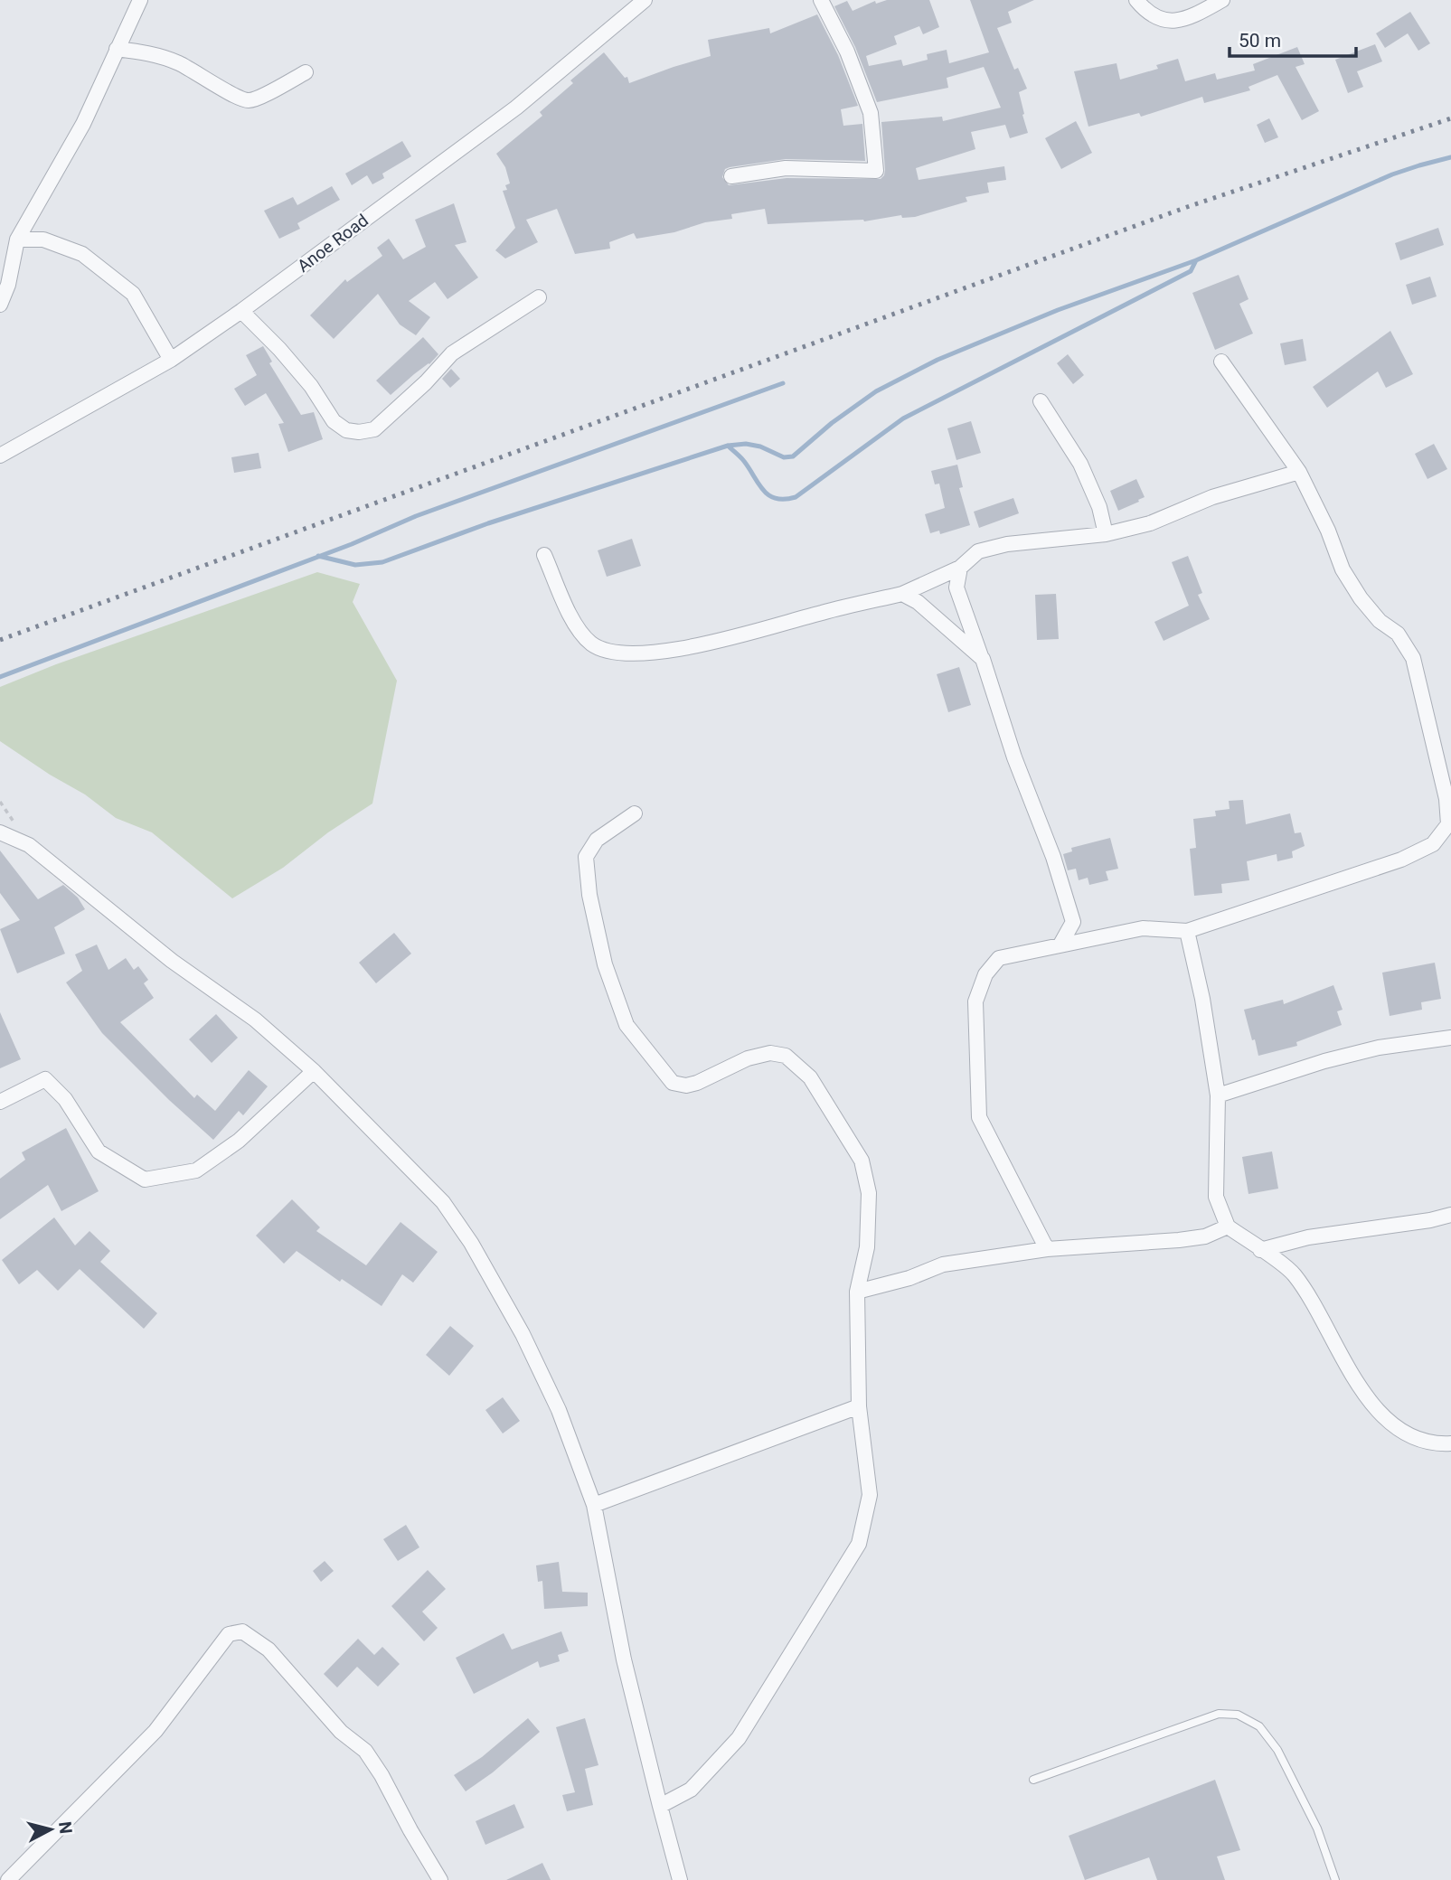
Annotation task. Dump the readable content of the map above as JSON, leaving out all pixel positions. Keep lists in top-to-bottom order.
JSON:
{
  "streets": {
    "street": ["Anoe Road"]
  },
  "scale_bar": "50 m",
  "north": "right"
}
